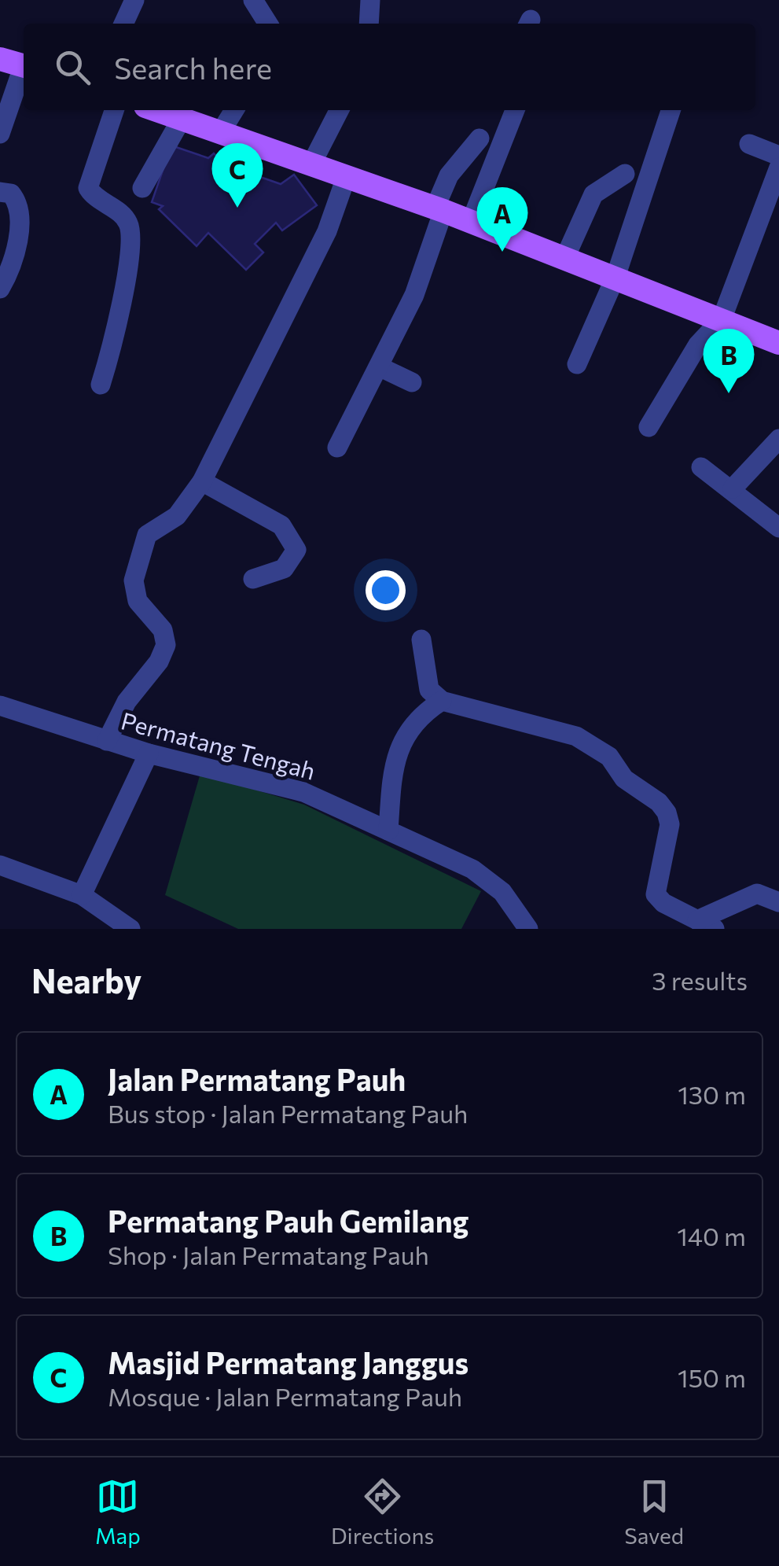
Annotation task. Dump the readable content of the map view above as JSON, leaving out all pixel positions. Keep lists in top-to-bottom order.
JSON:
{
  "streets": {
    "street": ["Permatang Tengah"]
  },
  "page": {
    "search": "Search here",
    "pins": ["C", "A", "B"],
    "heading": ["Nearby", "3 results"],
    "list": [
      {
        "mark": "A",
        "name": "Jalan Permatang Pauh",
        "note": "Bus stop · Jalan Permatang Pauh",
        "value": "130 m"
      },
      {
        "mark": "B",
        "name": "Permatang Pauh Gemilang",
        "note": "Shop · Jalan Permatang Pauh",
        "value": "140 m"
      },
      {
        "mark": "C",
        "name": "Masjid Permatang Janggus",
        "note": "Mosque · Jalan Permatang Pauh",
        "value": "150 m"
      }
    ],
    "nav": ["Map", "Directions", "Saved"]
  }
}
